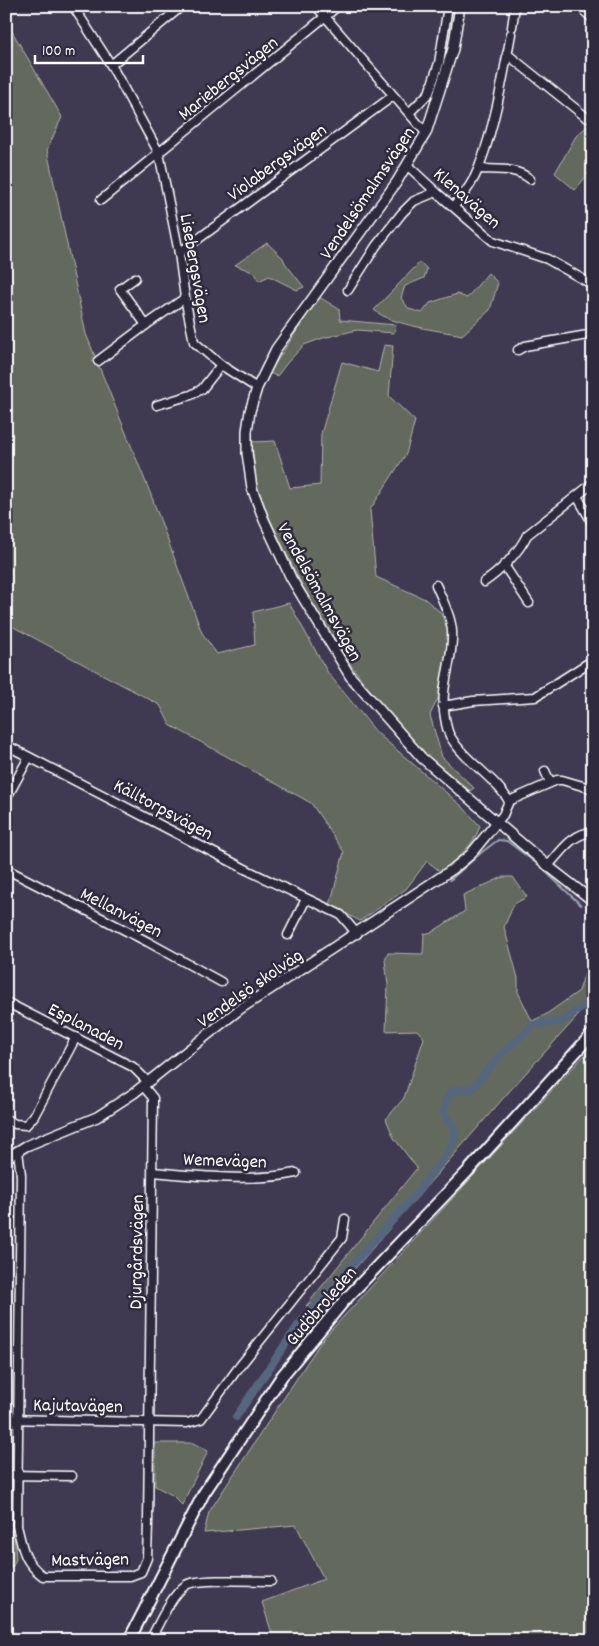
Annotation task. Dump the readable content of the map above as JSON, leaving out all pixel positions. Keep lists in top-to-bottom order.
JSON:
{
  "streets": {
    "main road": ["Gudöbroleden"],
    "street": [
      "Mariebergsvägen",
      "Violabergsvägen",
      "Vendelsömalmsvägen",
      "Klenavägen",
      "Lisebergsvägen",
      "Källtorpsvägen",
      "Mellanvägen",
      "Vendelsö skolväg",
      "Esplanaden",
      "Wemevägen",
      "Djurgårdsvägen",
      "Kajutavägen",
      "Mastvägen"
    ]
  },
  "crossings": [
    ["Mariebergsvägen", "Lisebergsvägen"],
    ["Violabergsvägen", "Lisebergsvägen"],
    ["Vendelsömalmsvägen", "Klenavägen"],
    ["Vendelsömalmsvägen", "Lisebergsvägen"],
    ["Vendelsömalmsvägen", "Vendelsö skolväg"],
    ["Källtorpsvägen", "Vendelsö skolväg"],
    ["Vendelsö skolväg", "Esplanaden"],
    ["Vendelsö skolväg", "Djurgårdsvägen"],
    ["Vendelsö skolväg", "Mastvägen"],
    ["Esplanaden", "Djurgårdsvägen"],
    ["Wemevägen", "Djurgårdsvägen"],
    ["Djurgårdsvägen", "Kajutavägen"],
    ["Djurgårdsvägen", "Mastvägen"],
    ["Kajutavägen", "Mastvägen"]
  ],
  "scale_bar": "100 m"
}
